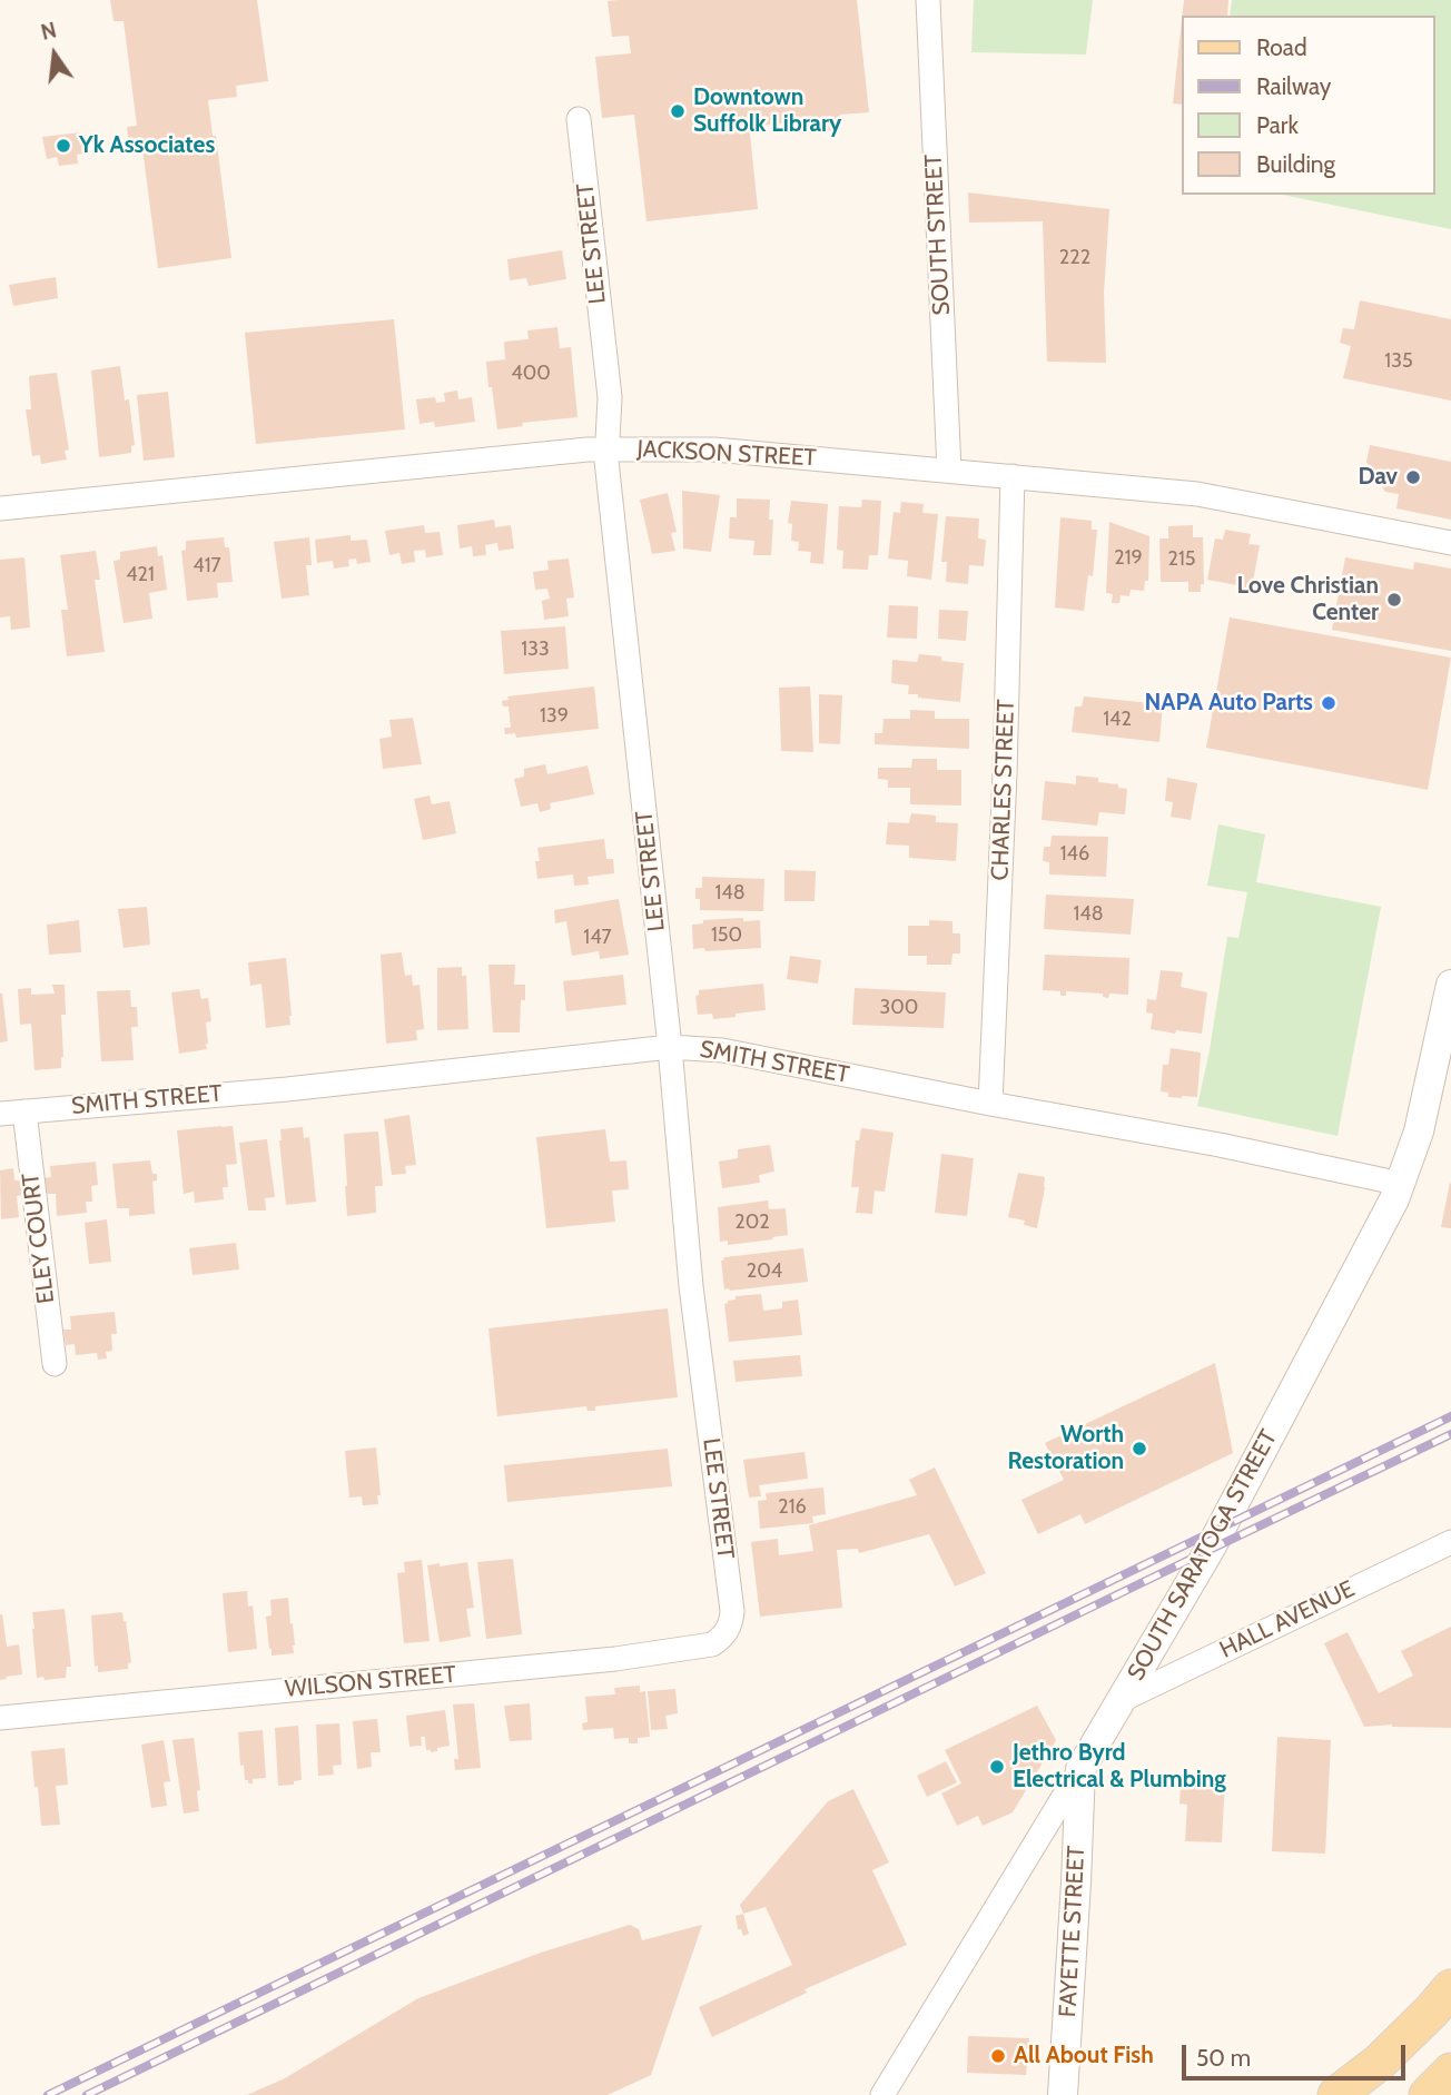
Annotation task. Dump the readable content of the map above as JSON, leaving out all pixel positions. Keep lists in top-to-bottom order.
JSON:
{
  "streets": {
    "street": [
      "SOUTH STREET",
      "LEE STREET",
      "JACKSON STREET",
      "CHARLES STREET",
      "SMITH STREET",
      "ELEY COURT",
      "SOUTH SARATOGA STREET",
      "HALL AVENUE",
      "WILSON STREET",
      "FAYETTE STREET"
    ]
  },
  "crossings": [
    ["SOUTH STREET", "JACKSON STREET"],
    ["LEE STREET", "JACKSON STREET"],
    ["LEE STREET", "SMITH STREET"],
    ["LEE STREET", "WILSON STREET"],
    ["JACKSON STREET", "CHARLES STREET"],
    ["CHARLES STREET", "SMITH STREET"],
    ["SMITH STREET", "ELEY COURT"],
    ["SMITH STREET", "SOUTH SARATOGA STREET"],
    ["SOUTH SARATOGA STREET", "HALL AVENUE"],
    ["SOUTH SARATOGA STREET", "FAYETTE STREET"]
  ],
  "places": [
    "Downtown Suffolk Library",
    "Yk Associates",
    "Dav",
    "Love Christian Center",
    "NAPA Auto Parts",
    "Worth Restoration",
    "Jethro Byrd Electrical & Plumbing",
    "All About Fish"
  ],
  "house_numbers": [
    "222",
    "135",
    "400",
    "219",
    "215",
    "417",
    "421",
    "133",
    "139",
    "142",
    "146",
    "148",
    "148",
    "150",
    "147",
    "300",
    "202",
    "204",
    "216"
  ],
  "legend": [
    "Road",
    "Railway",
    "Park",
    "Building"
  ],
  "scale_bar": "50 m",
  "north": "top"
}
